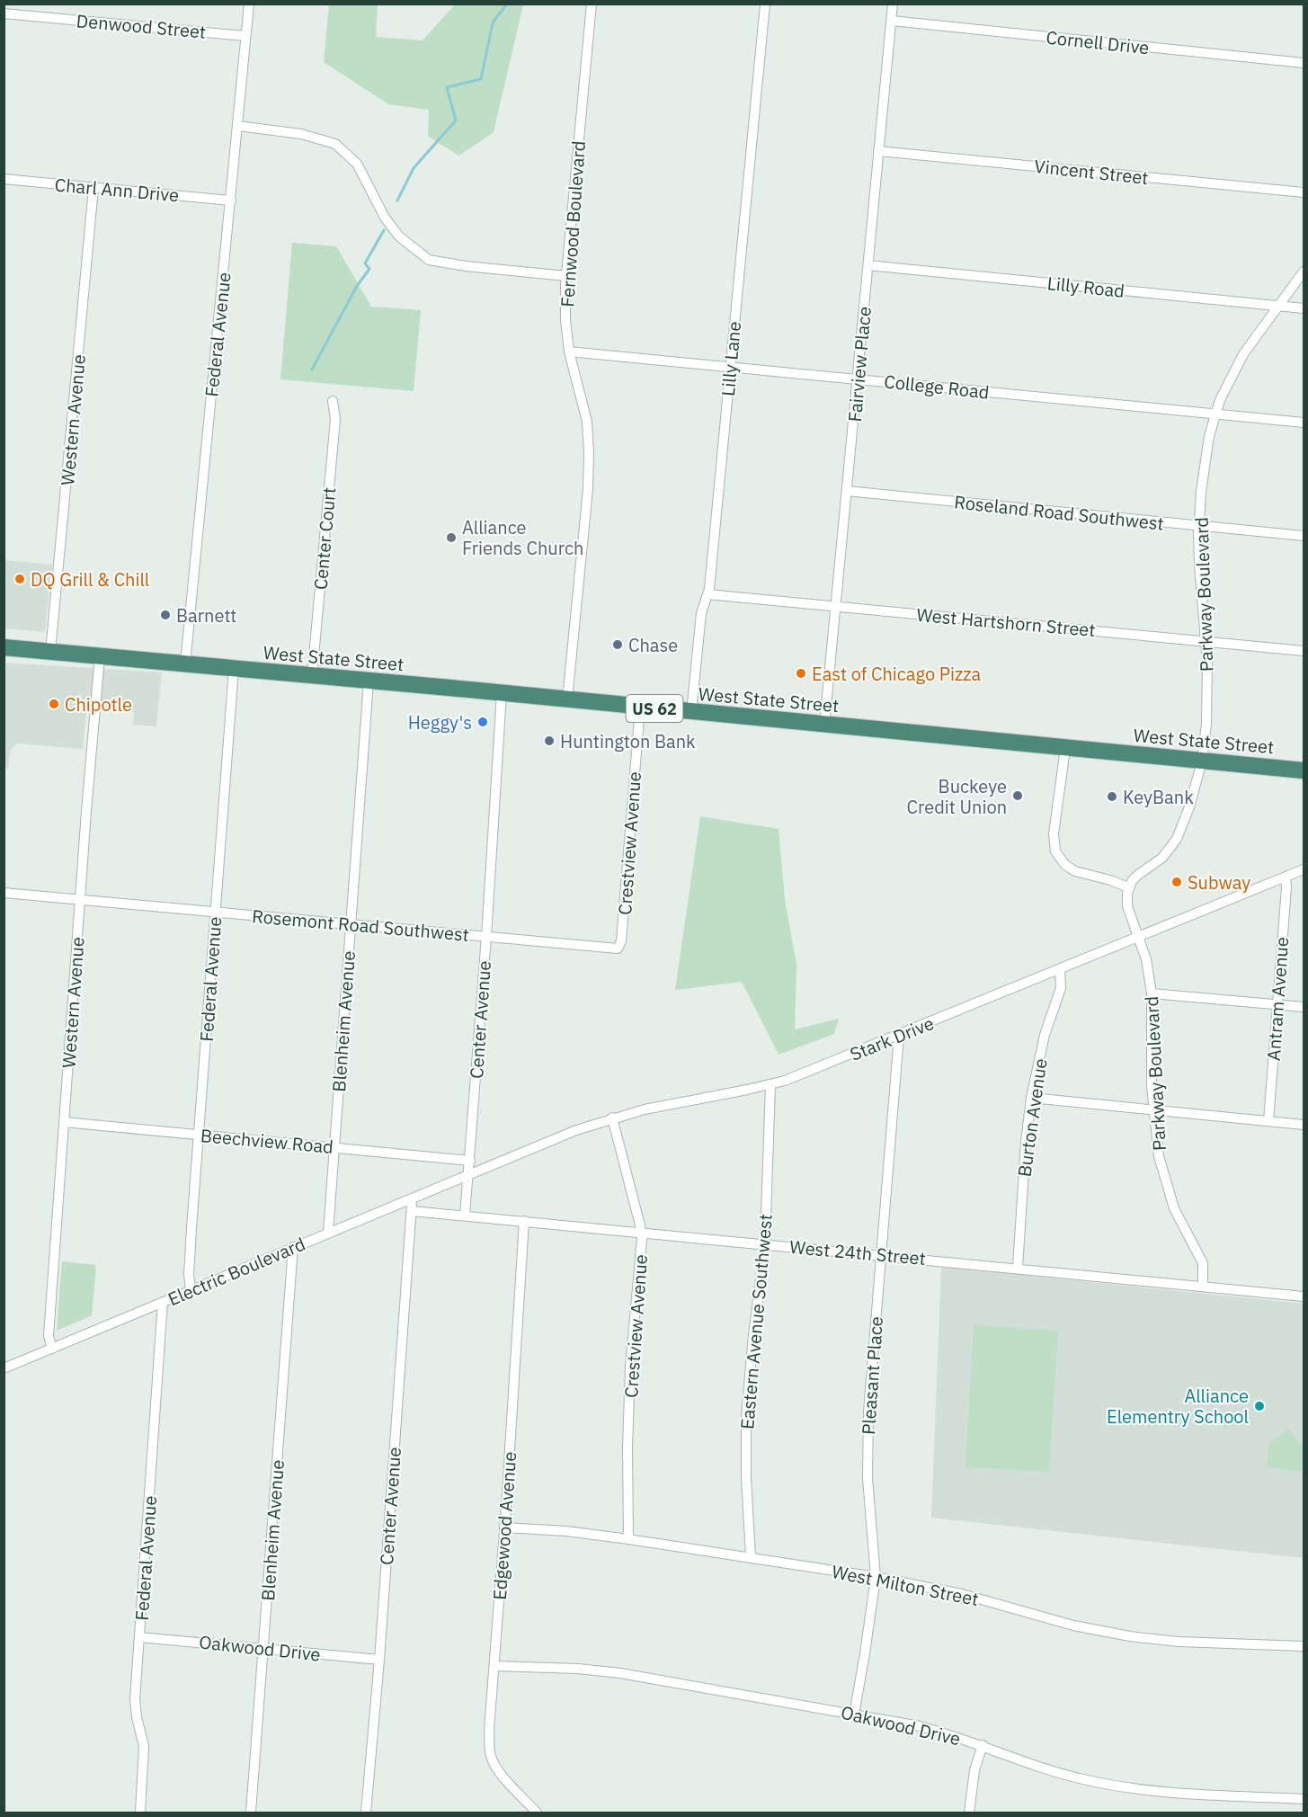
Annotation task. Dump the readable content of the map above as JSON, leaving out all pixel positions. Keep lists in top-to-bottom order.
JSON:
{
  "streets": {
    "highway": ["West State Street", "US 62"],
    "street": [
      "Denwood Street",
      "Cornell Drive",
      "Vincent Street",
      "Charl Ann Drive",
      "Fernwood Boulevard",
      "Lilly Road",
      "Federal Avenue",
      "Lilly Lane",
      "Fairview Place",
      "College Road",
      "Western Avenue",
      "Roseland Road Southwest",
      "Center Court",
      "Parkway Boulevard",
      "West Hartshorn Street",
      "Crestview Avenue",
      "Rosemont Road Southwest",
      "Antram Avenue",
      "Center Avenue",
      "Blenheim Avenue",
      "Stark Drive",
      "Burton Avenue",
      "Beechview Road",
      "West 24th Street",
      "Electric Boulevard",
      "Eastern Avenue Southwest",
      "Pleasant Place",
      "Edgewood Avenue",
      "West Milton Street",
      "Oakwood Drive"
    ]
  },
  "crossings": [
    ["Denwood Street", "Federal Avenue"],
    ["Cornell Drive", "Fairview Place"],
    ["Vincent Street", "Fairview Place"],
    ["Charl Ann Drive", "Federal Avenue"],
    ["Charl Ann Drive", "Western Avenue"],
    ["Fernwood Boulevard", "College Road"],
    ["Fernwood Boulevard", "West State Street"],
    ["Lilly Road", "Fairview Place"],
    ["Lilly Road", "Parkway Boulevard"],
    ["Federal Avenue", "West State Street"],
    ["Federal Avenue", "Rosemont Road Southwest"],
    ["Federal Avenue", "Beechview Road"],
    ["Federal Avenue", "Electric Boulevard"],
    ["Federal Avenue", "Oakwood Drive"],
    ["Lilly Lane", "College Road"],
    ["Lilly Lane", "West Hartshorn Street"],
    ["Lilly Lane", "West State Street"],
    ["Fairview Place", "College Road"],
    ["Fairview Place", "Roseland Road Southwest"],
    ["Fairview Place", "West Hartshorn Street"],
    ["Fairview Place", "West State Street"],
    ["College Road", "Parkway Boulevard"],
    ["Western Avenue", "West State Street"],
    ["Western Avenue", "Rosemont Road Southwest"],
    ["Western Avenue", "Beechview Road"],
    ["Western Avenue", "Electric Boulevard"],
    ["Roseland Road Southwest", "Parkway Boulevard"],
    ["Center Court", "West State Street"],
    ["Parkway Boulevard", "West Hartshorn Street"],
    ["Parkway Boulevard", "West State Street"],
    ["Parkway Boulevard", "Stark Drive"],
    ["Parkway Boulevard", "West 24th Street"],
    ["West State Street", "Crestview Avenue"],
    ["West State Street", "Center Avenue"],
    ["West State Street", "Blenheim Avenue"],
    ["Crestview Avenue", "Rosemont Road Southwest"],
    ["Crestview Avenue", "Stark Drive"],
    ["Crestview Avenue", "West 24th Street"],
    ["Crestview Avenue", "West Milton Street"],
    ["Rosemont Road Southwest", "Center Avenue"],
    ["Rosemont Road Southwest", "Blenheim Avenue"],
    ["Antram Avenue", "Stark Drive"],
    ["Center Avenue", "Stark Drive"],
    ["Center Avenue", "Beechview Road"],
    ["Center Avenue", "West 24th Street"],
    ["Center Avenue", "Electric Boulevard"],
    ["Center Avenue", "Oakwood Drive"],
    ["Blenheim Avenue", "Beechview Road"],
    ["Blenheim Avenue", "Electric Boulevard"],
    ["Blenheim Avenue", "Oakwood Drive"],
    ["Stark Drive", "Burton Avenue"],
    ["Stark Drive", "Electric Boulevard"],
    ["Stark Drive", "Eastern Avenue Southwest"],
    ["Stark Drive", "Pleasant Place"],
    ["Burton Avenue", "West 24th Street"],
    ["West 24th Street", "Eastern Avenue Southwest"],
    ["West 24th Street", "Pleasant Place"],
    ["West 24th Street", "Edgewood Avenue"],
    ["Eastern Avenue Southwest", "West Milton Street"],
    ["Pleasant Place", "West Milton Street"],
    ["Pleasant Place", "Oakwood Drive"],
    ["Edgewood Avenue", "West Milton Street"],
    ["Edgewood Avenue", "Oakwood Drive"]
  ],
  "places": [
    "Alliance Friends Church",
    "DQ Grill & Chill",
    "Barnett",
    "Chase",
    "East of Chicago Pizza",
    "Chipotle",
    "Heggy's",
    "Huntington Bank",
    "Buckeye Credit Union",
    "KeyBank",
    "Subway",
    "Alliance Elementry School"
  ]
}
